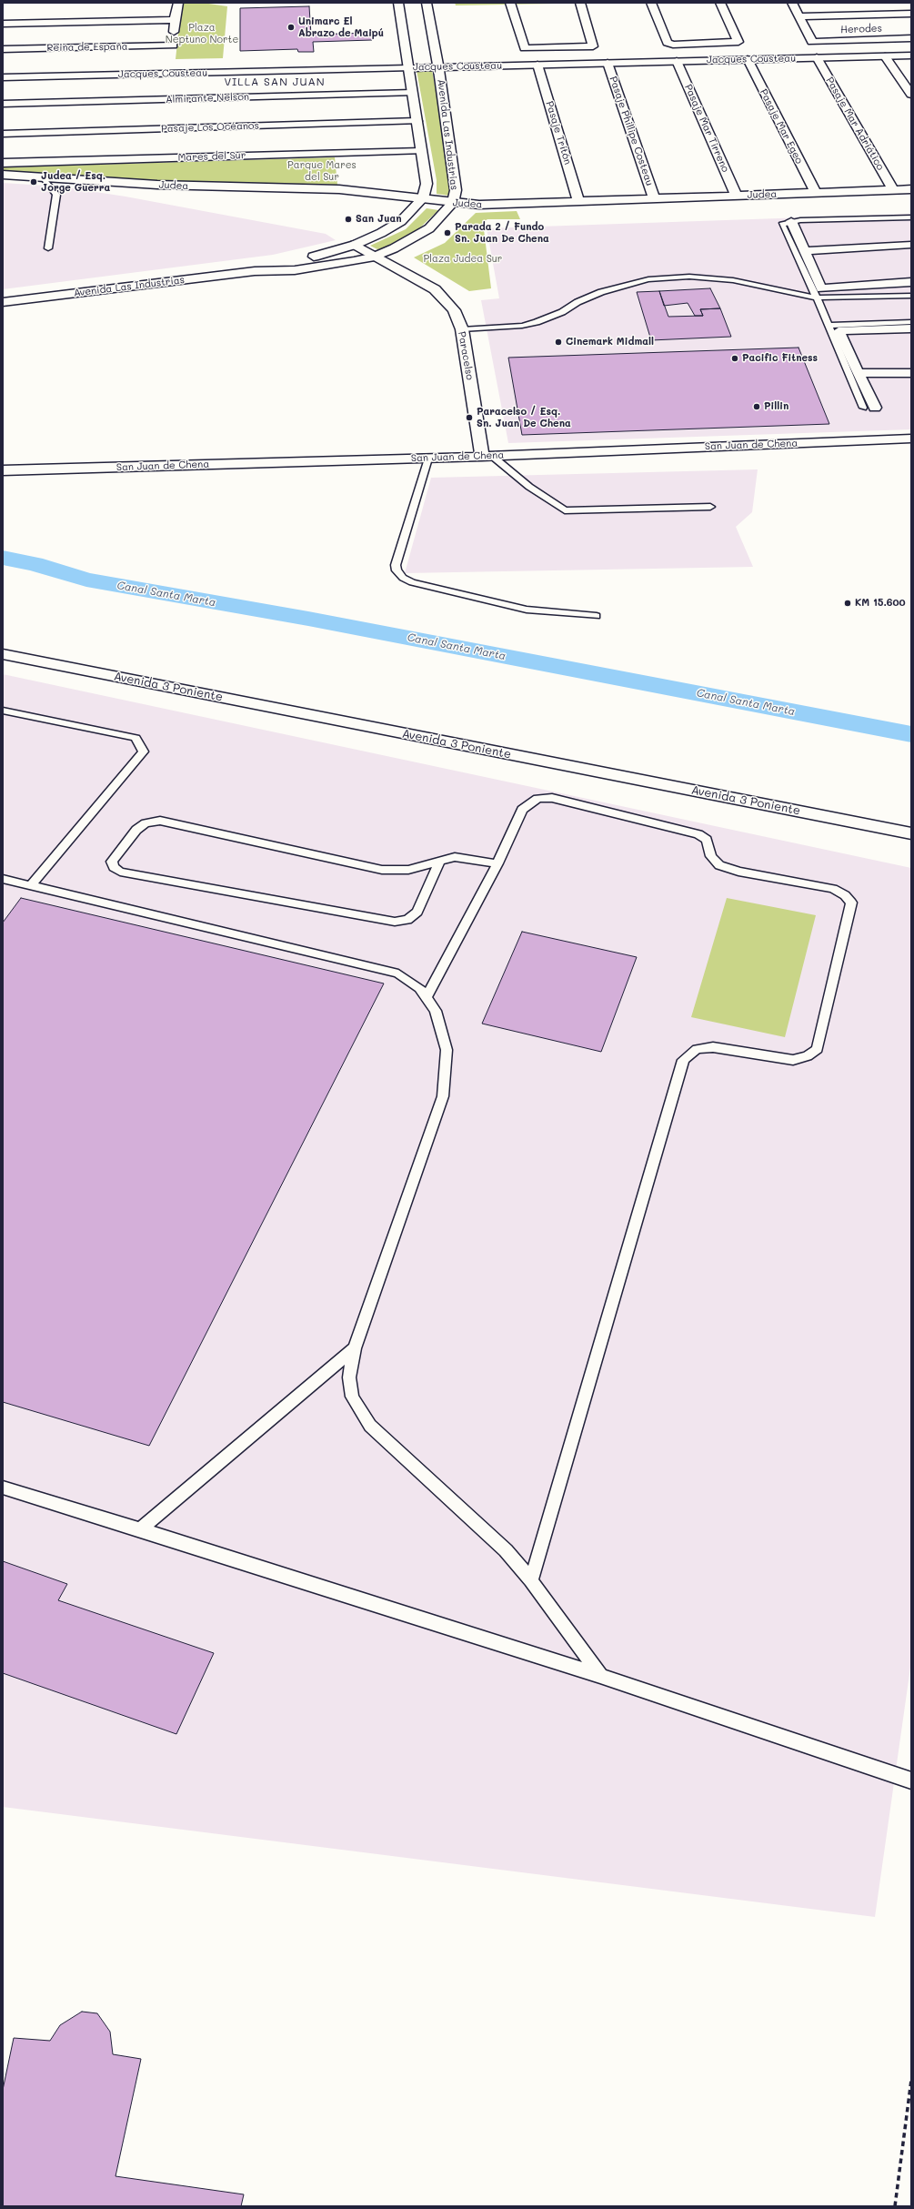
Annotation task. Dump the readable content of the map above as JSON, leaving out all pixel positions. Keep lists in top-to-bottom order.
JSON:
{
  "streets": {
    "street": [
      "Herodes",
      "Reina de España",
      "Jacques Cousteau",
      "Almirante Nelson",
      "Pasaje Mar Adriático",
      "Pasaje Mar Egeo",
      "Pasaje Los Océanos",
      "Pasaje Mar Tirreno",
      "Pasaje Phillipe Costeau",
      "Pasaje Tritón",
      "Avenida Las Industrias",
      "Mares del Sur",
      "Judea",
      "Paracelso",
      "San Juan de Chena",
      "Avenida 3 Poniente"
    ]
  },
  "crossings": [
    ["Jacques Cousteau", "Pasaje Mar Adriático"],
    ["Jacques Cousteau", "Pasaje Mar Egeo"],
    ["Jacques Cousteau", "Pasaje Mar Tirreno"],
    ["Jacques Cousteau", "Pasaje Phillipe Costeau"],
    ["Jacques Cousteau", "Pasaje Tritón"],
    ["Jacques Cousteau", "Avenida Las Industrias"],
    ["Pasaje Mar Adriático", "Judea"],
    ["Pasaje Mar Egeo", "Judea"],
    ["Pasaje Mar Tirreno", "Judea"],
    ["Pasaje Phillipe Costeau", "Judea"],
    ["Pasaje Tritón", "Judea"],
    ["Avenida Las Industrias", "Judea"],
    ["Avenida Las Industrias", "Paracelso"],
    ["Paracelso", "San Juan de Chena"]
  ],
  "districts": ["VILLA SAN JUAN"],
  "water": ["Canal Santa Marta"],
  "parks": ["Plaza Neptuno Norte", "Parque Mares del Sur", "Plaza Judea Sur"],
  "places": [
    "Unimarc El Abrazo de Maipú",
    "Judea / Esq. Jorge Guerra",
    "San Juan",
    "Parada 2 / Fundo Sn. Juan De Chena",
    "Cinemark Midmall",
    "Pacific Fitness",
    "Pillin",
    "Paracelso / Esq. Sn. Juan De Chena",
    "KM 15.600"
  ]
}
